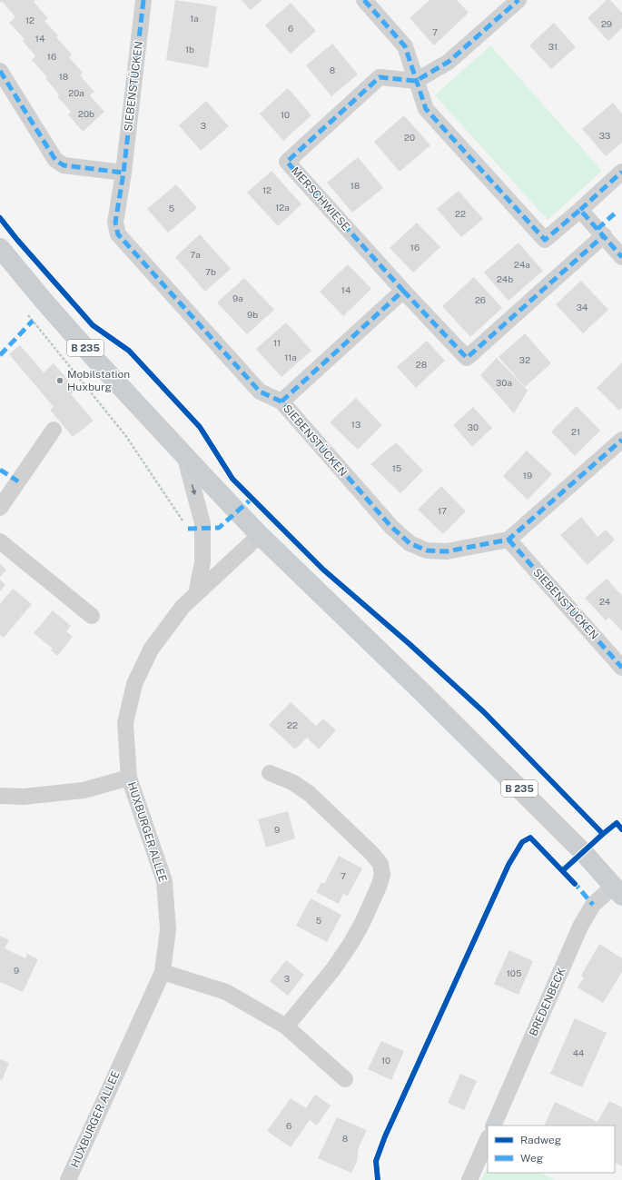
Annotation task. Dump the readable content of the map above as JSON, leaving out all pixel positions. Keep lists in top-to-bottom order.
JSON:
{
  "streets": {
    "main road": ["B 235"],
    "street": [
      "SIEBENSTÜCKEN",
      "MERSCHWIESE",
      "HUXBURGER ALLEE",
      "BREDENBECK"
    ]
  },
  "crossings": [
    ["B 235", "HUXBURGER ALLEE"],
    ["B 235", "BREDENBECK"]
  ],
  "places": ["Mobilstation Huxburg"],
  "house_numbers": [
    "1a",
    "12",
    "29",
    "6",
    "7",
    "14",
    "31",
    "1b",
    "16",
    "8",
    "18",
    "20a",
    "20b",
    "10",
    "3",
    "33",
    "20",
    "18",
    "12",
    "12a",
    "5",
    "22",
    "16",
    "7a",
    "24a",
    "7b",
    "24b",
    "14",
    "9a",
    "26",
    "34",
    "9b",
    "11",
    "11a",
    "32",
    "28",
    "30a",
    "13",
    "30",
    "21",
    "15",
    "19",
    "17",
    "24",
    "22",
    "9",
    "7",
    "5",
    "9",
    "105",
    "3",
    "44",
    "10",
    "6",
    "8"
  ],
  "legend": ["Radweg", "Weg"]
}
